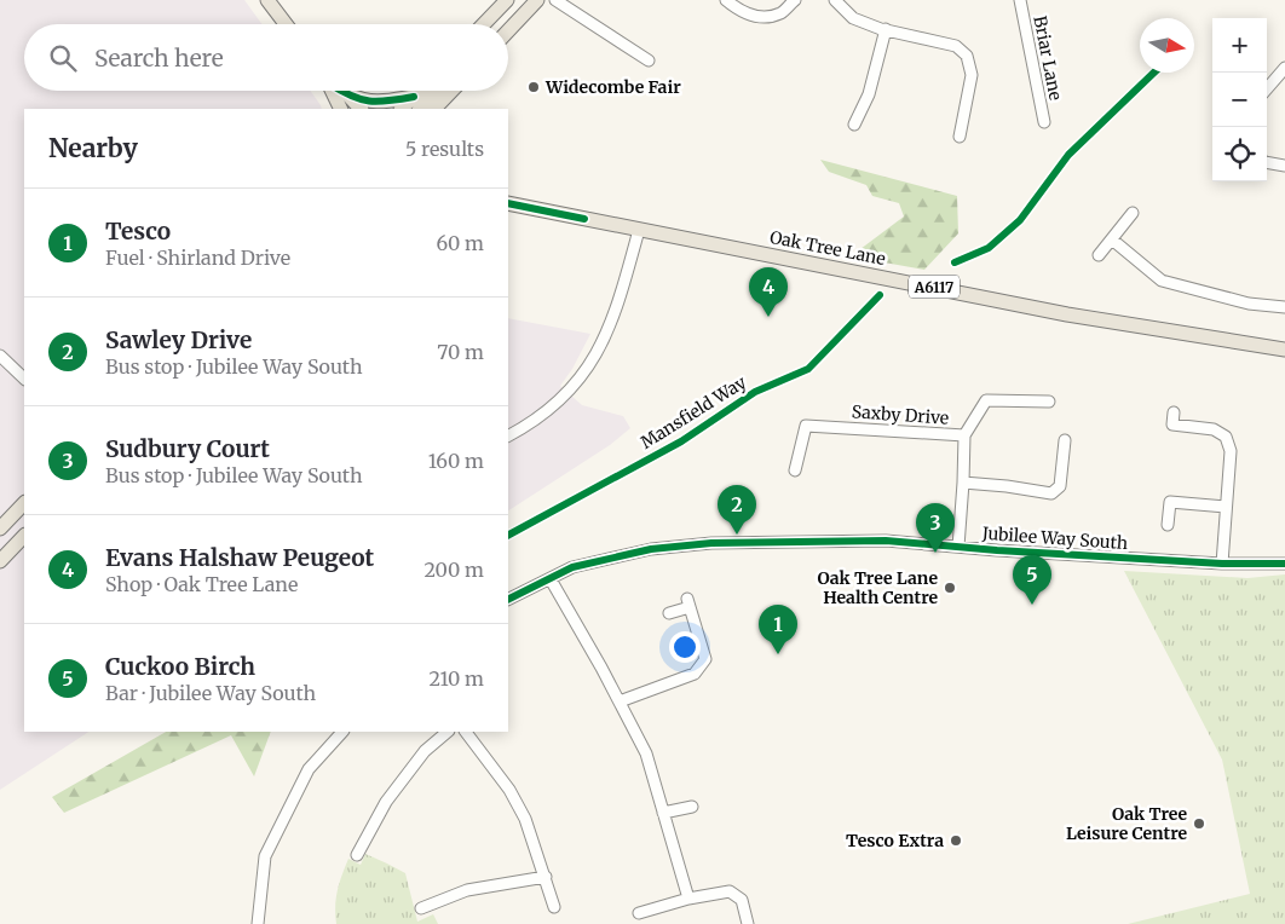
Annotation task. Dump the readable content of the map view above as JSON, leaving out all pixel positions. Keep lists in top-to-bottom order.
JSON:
{
  "streets": {
    "main road": ["Oak Tree Lane", "A6117"],
    "street": ["Briar Lane", "Saxby Drive", "Jubilee Way South"],
    "cycle path": ["Mansfield Way"]
  },
  "crossings": [
    ["Saxby Drive", "Jubilee Way South"]
  ],
  "places": [
    "Widecombe Fair",
    "Oak Tree Lane Health Centre",
    "Oak Tree Leisure Centre",
    "Tesco Extra"
  ],
  "north": "right",
  "page": {
    "map_buttons": ["+", "−"],
    "search": "Search here",
    "heading": ["Nearby", "5 results"],
    "list": [
      {
        "mark": "1",
        "name": "Tesco",
        "note": "Fuel · Shirland Drive",
        "value": "60 m"
      },
      {
        "mark": "2",
        "name": "Sawley Drive",
        "note": "Bus stop · Jubilee Way South",
        "value": "70 m"
      },
      {
        "mark": "3",
        "name": "Sudbury Court",
        "note": "Bus stop · Jubilee Way South",
        "value": "160 m"
      },
      {
        "mark": "4",
        "name": "Evans Halshaw Peugeot",
        "note": "Shop · Oak Tree Lane",
        "value": "200 m"
      },
      {
        "mark": "5",
        "name": "Cuckoo Birch",
        "note": "Bar · Jubilee Way South",
        "value": "210 m"
      }
    ],
    "pins": [
      "4",
      "2",
      "3",
      "5",
      "1"
    ]
  }
}
